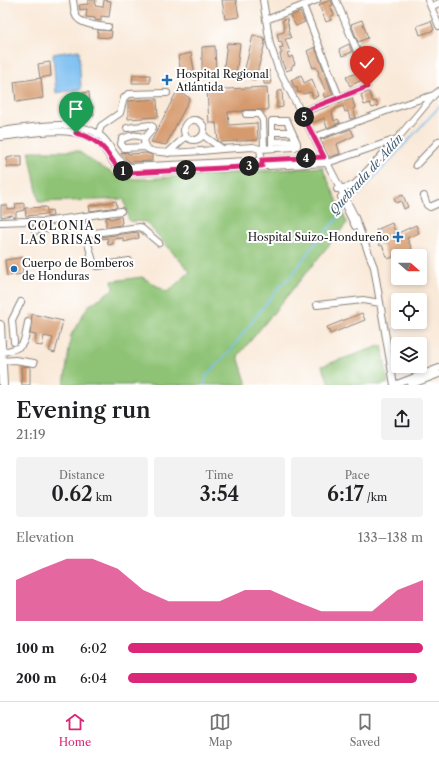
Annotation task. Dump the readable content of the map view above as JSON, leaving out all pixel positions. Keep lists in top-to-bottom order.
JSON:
{
  "districts": ["COLONIA LAS BRISAS"],
  "water": ["Quebrada de Adán"],
  "places": {
    "health": ["Hospital Regional Atlántida", "Hospital Suizo-Hondureño"],
    "other": ["Cuerpo de Bomberos de Honduras"]
  },
  "north": "right",
  "page": {
    "pins": [
      "5",
      "4",
      "3",
      "2",
      "1"
    ],
    "heading": ["Evening run", "21:19"],
    "stats": [
      ["Distance", "0.62 km"],
      ["Time", "3:54"],
      ["Pace", "6:17 /km"]
    ],
    "chart": ["Elevation", "133–138 m"],
    "list": [
      {
        "name": "100 m",
        "note": "6:02"
      },
      {
        "name": "200 m",
        "note": "6:04"
      }
    ],
    "tabs": ["Home", "Map", "Saved"]
  }
}
